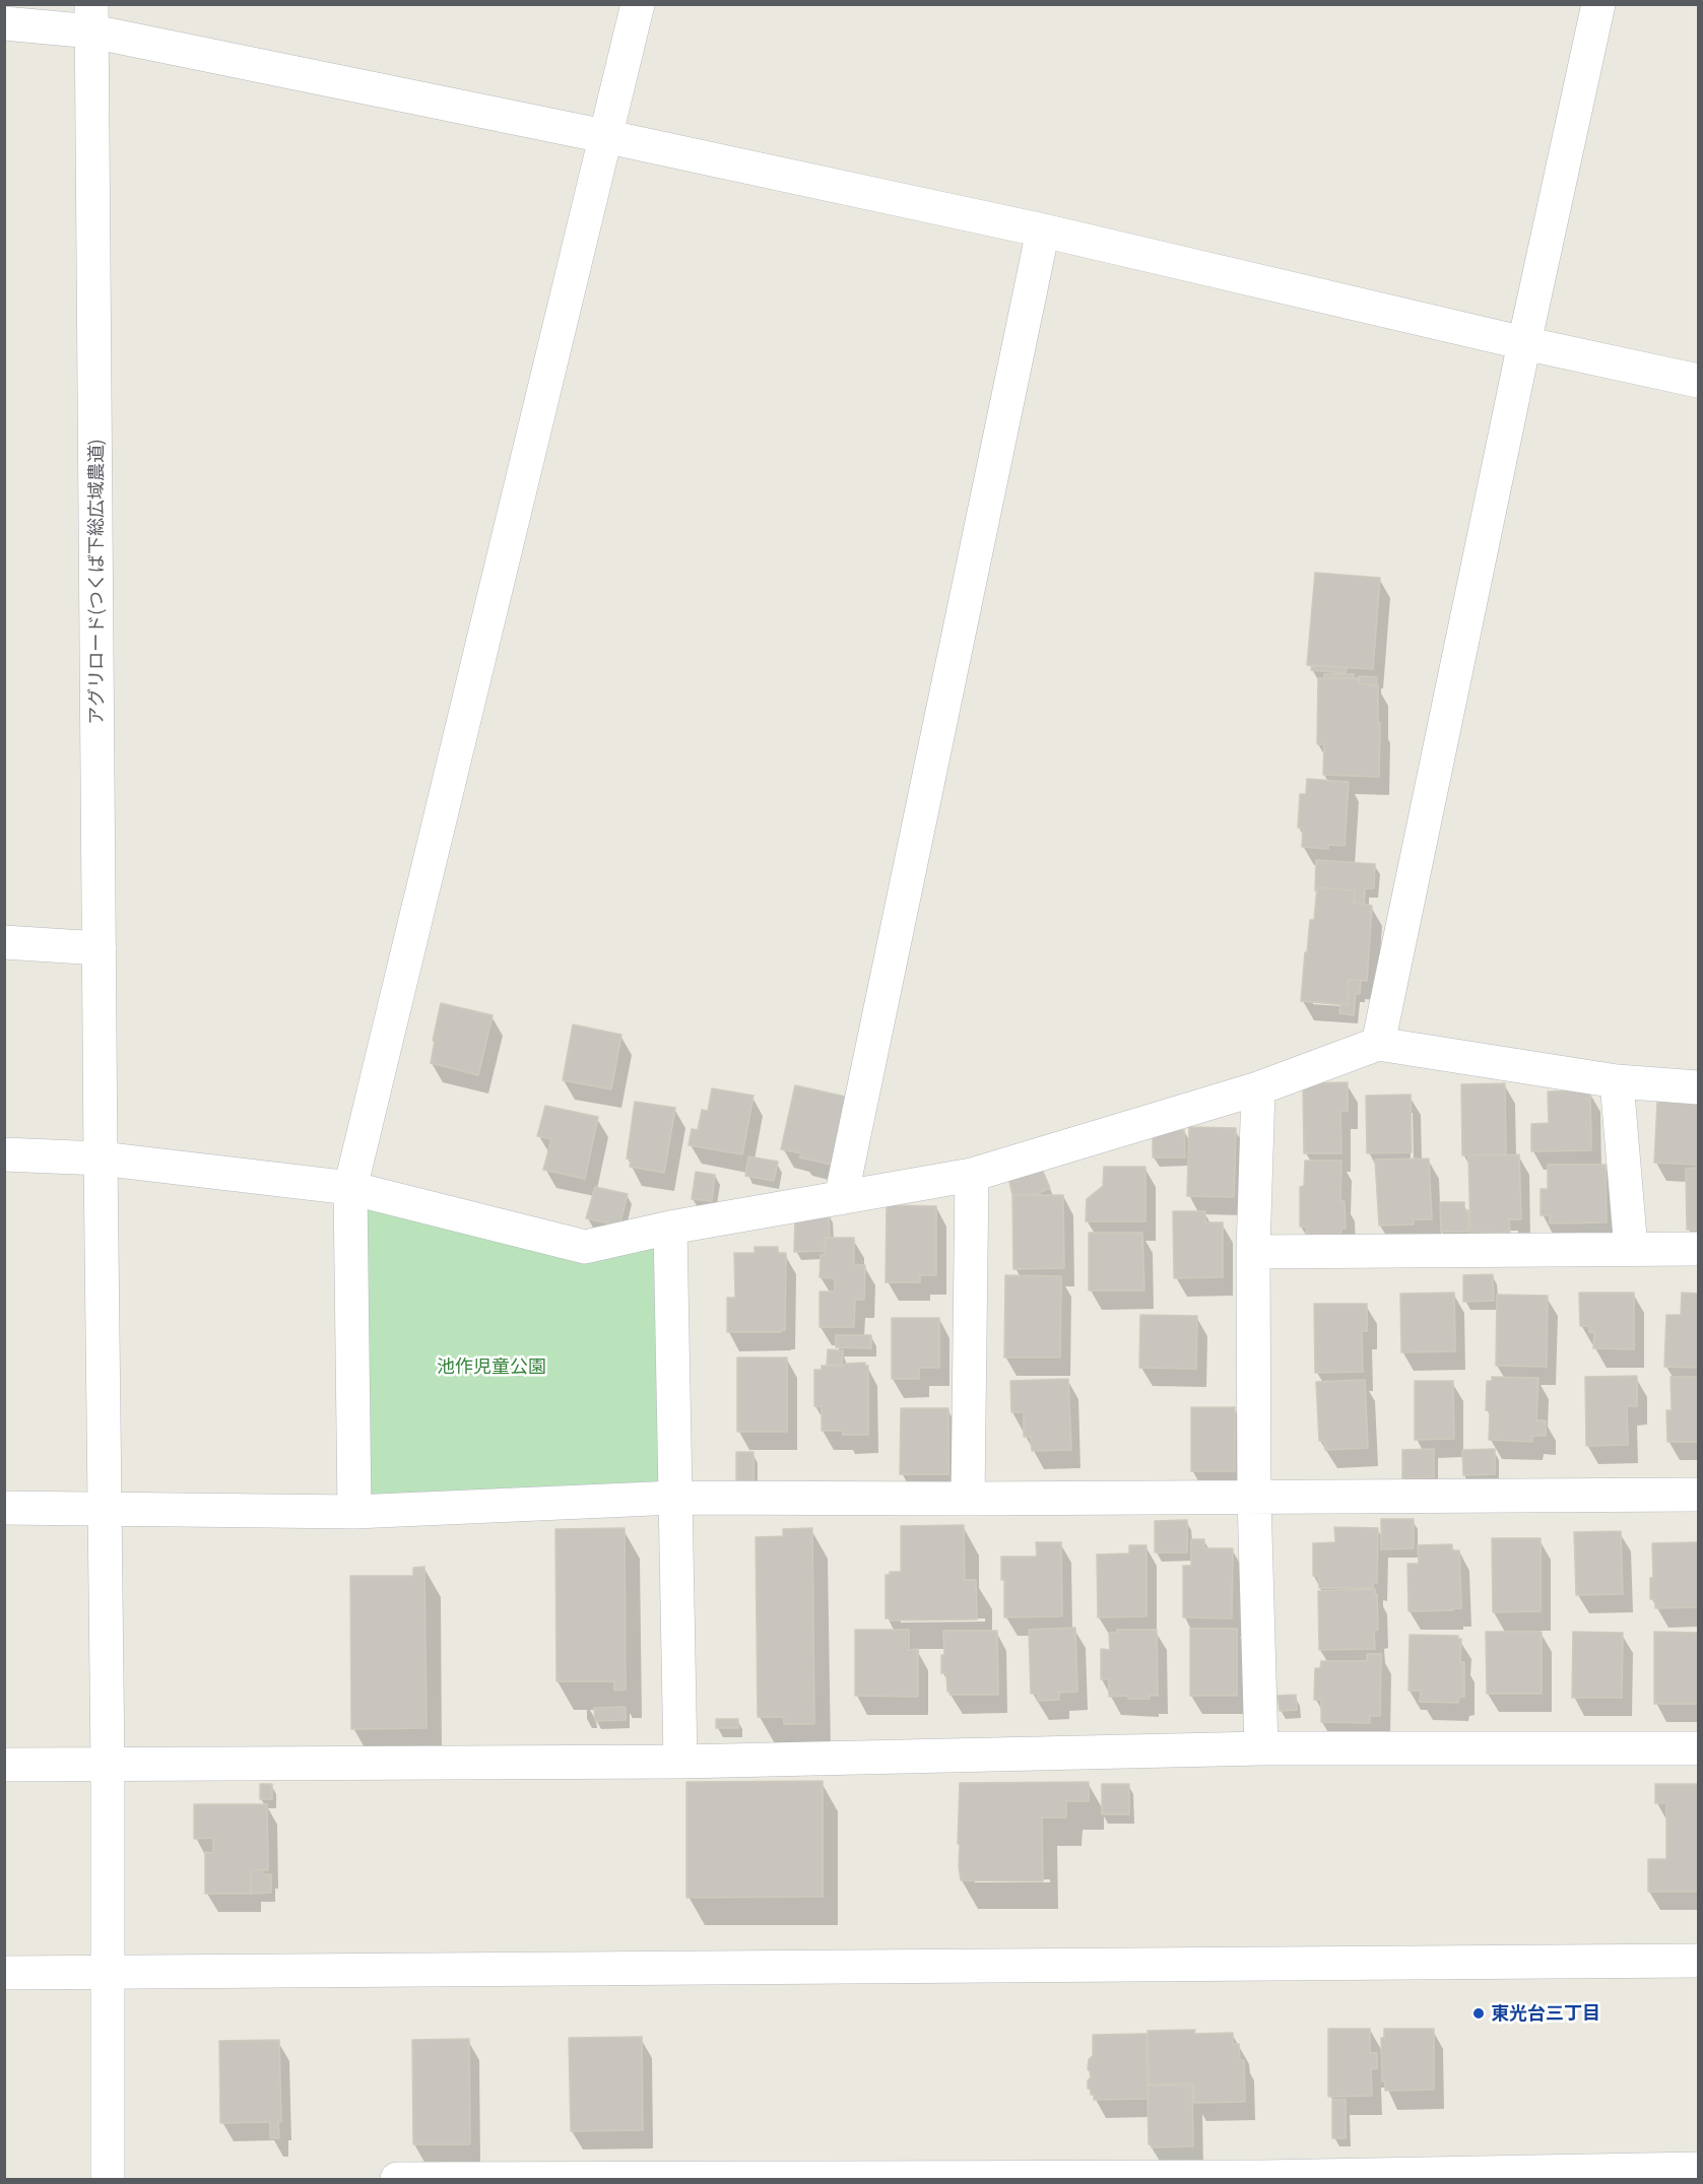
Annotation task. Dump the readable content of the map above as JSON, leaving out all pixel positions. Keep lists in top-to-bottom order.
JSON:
{
  "streets": {
    "street": ["アグリロード(つくば下総広域農道)"]
  },
  "parks": ["池作児童公園"],
  "places": ["東光台三丁目"]
}
